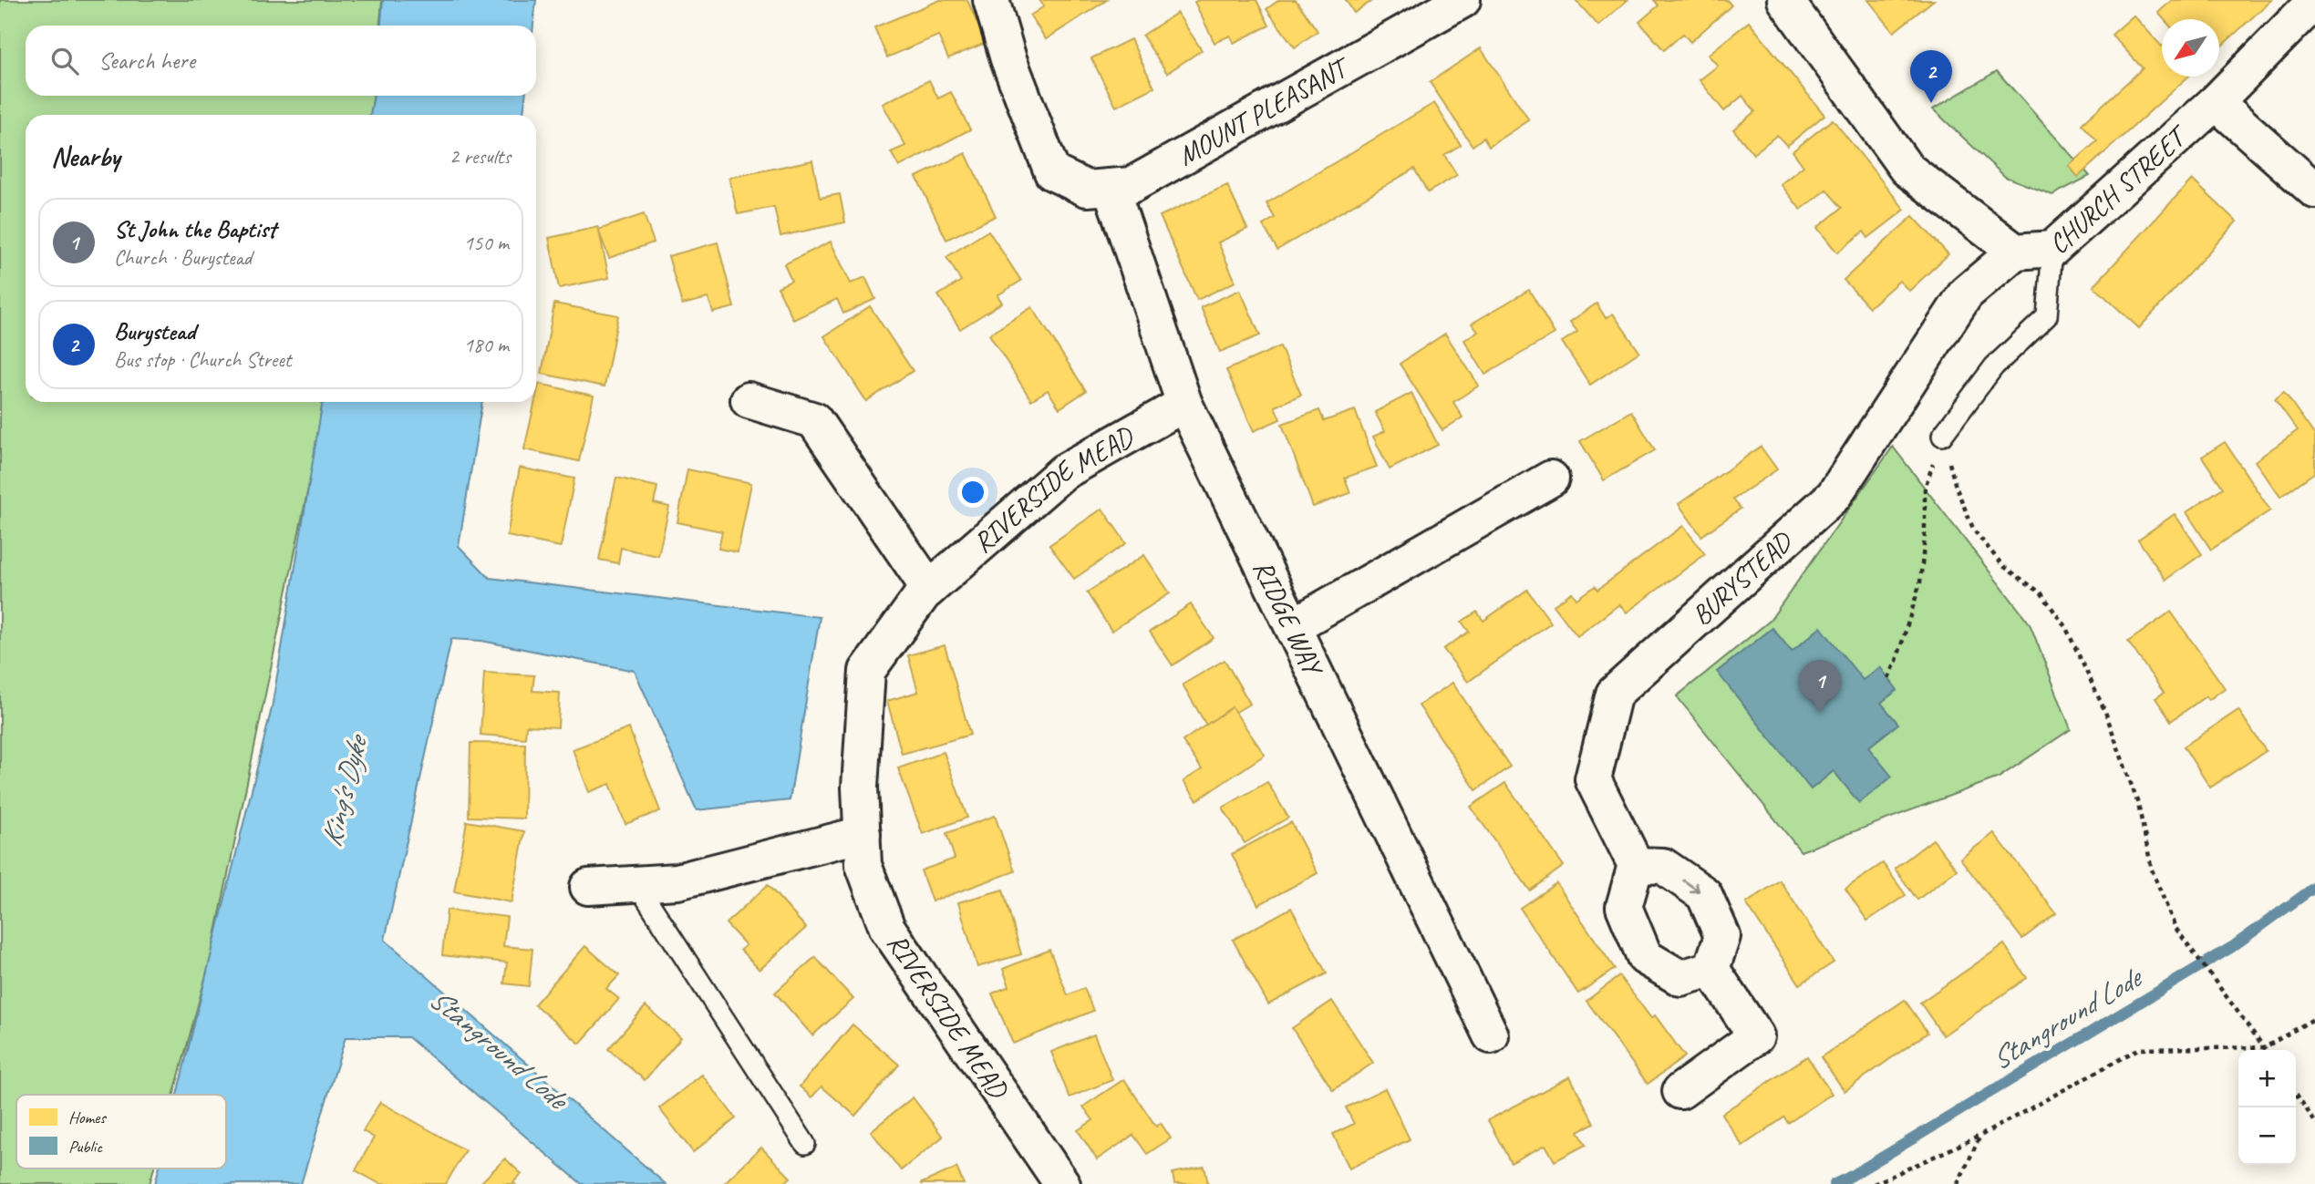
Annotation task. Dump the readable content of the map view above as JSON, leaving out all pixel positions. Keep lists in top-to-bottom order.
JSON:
{
  "streets": {
    "street": [
      "MOUNT PLEASANT",
      "CHURCH STREET",
      "RIVERSIDE MEAD",
      "BURYSTEAD",
      "RIDGE WAY"
    ]
  },
  "crossings": [
    ["MOUNT PLEASANT", "RIDGE WAY"],
    ["CHURCH STREET", "BURYSTEAD"],
    ["RIVERSIDE MEAD", "RIDGE WAY"]
  ],
  "water": ["King's Dyke", "Stanground Lode"],
  "legend": ["Homes", "Public"],
  "north": "bottom left",
  "page": {
    "search": "Search here",
    "pins": ["2", "1"],
    "heading": ["Nearby", "2 results"],
    "list": [
      {
        "mark": "1",
        "name": "St John the Baptist",
        "note": "Church · Burystead",
        "value": "150 m"
      },
      {
        "mark": "2",
        "name": "Burystead",
        "note": "Bus stop · Church Street",
        "value": "180 m"
      }
    ],
    "map_buttons": ["+", "−"]
  }
}
